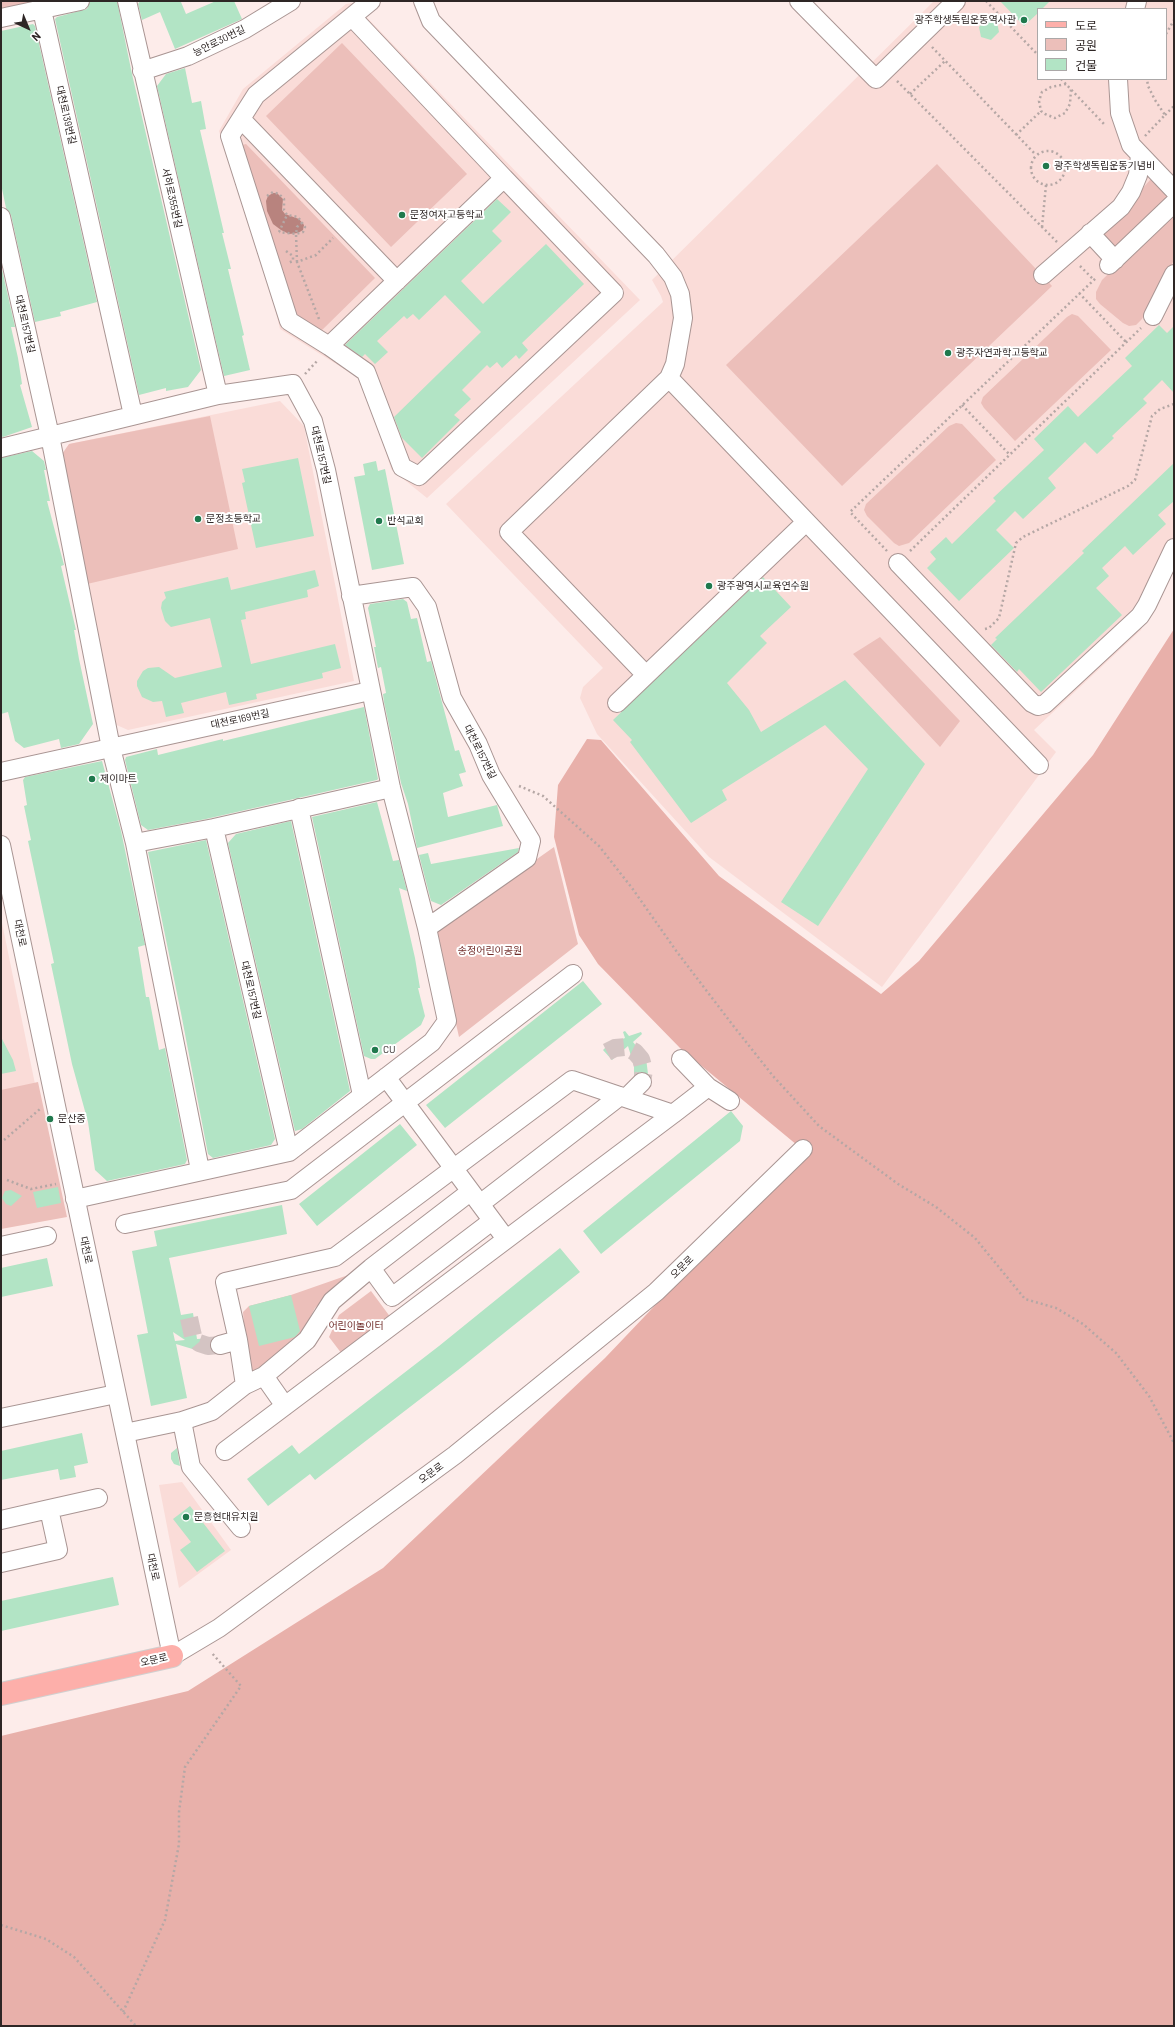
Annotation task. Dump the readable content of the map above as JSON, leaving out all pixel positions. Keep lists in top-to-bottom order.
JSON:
{
  "streets": {
    "main road": ["오문로"],
    "street": [
      "능안로30번길",
      "대천로139번길",
      "서하로355번길",
      "대천로157번길",
      "대천로169번길",
      "대천로"
    ]
  },
  "crossings": [
    ["능안로30번길", "서하로355번길"],
    ["대천로157번길", "대천로169번길"],
    ["대천로157번길", "대천로"],
    ["대천로", "오문로"]
  ],
  "parks": ["송정어린이공원", "어린이놀이터"],
  "places": [
    "광주학생독립운동역사관",
    "광주학생독립운동기념비",
    "문정여자고등학교",
    "광주자연과학고등학교",
    "문정초등학교",
    "반석교회",
    "광주광역시교육연수원",
    "제이마트",
    "CU",
    "문산중",
    "문흥현대유치원"
  ],
  "legend": ["도로", "공원", "건물"],
  "north": "bottom right"
}
